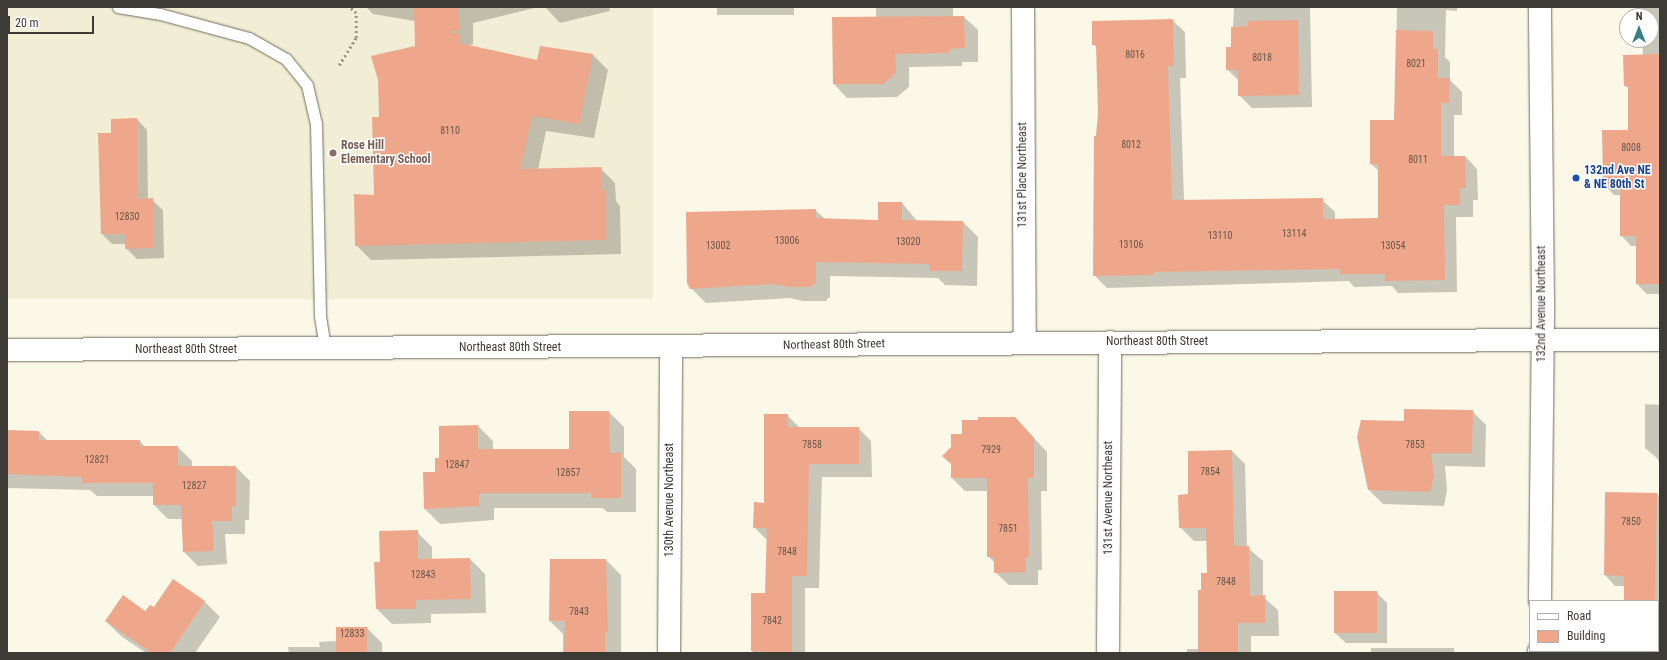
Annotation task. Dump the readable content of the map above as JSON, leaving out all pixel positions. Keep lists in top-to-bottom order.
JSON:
{
  "streets": {
    "street": [
      "131st Place Northeast",
      "132nd Avenue Northeast",
      "Northeast 80th Street",
      "131st Avenue Northeast",
      "130th Avenue Northeast"
    ]
  },
  "crossings": [
    ["131st Place Northeast", "Northeast 80th Street"],
    ["132nd Avenue Northeast", "Northeast 80th Street"],
    ["Northeast 80th Street", "131st Avenue Northeast"],
    ["Northeast 80th Street", "130th Avenue Northeast"]
  ],
  "places": ["Rose Hill Elementary School", "132nd Ave NE & NE 80th St"],
  "house_numbers": [
    "8016",
    "8018",
    "8021",
    "8110",
    "8012",
    "8008",
    "8011",
    "12830",
    "13114",
    "13110",
    "13006",
    "13020",
    "13106",
    "13002",
    "13054",
    "7858",
    "7853",
    "7929",
    "12821",
    "12847",
    "7854",
    "12857",
    "12827",
    "7850",
    "7851",
    "7848",
    "12843",
    "7848",
    "7843",
    "7842",
    "12833"
  ],
  "legend": ["Road", "Building"],
  "scale_bar": "20 m",
  "north": "top"
}
